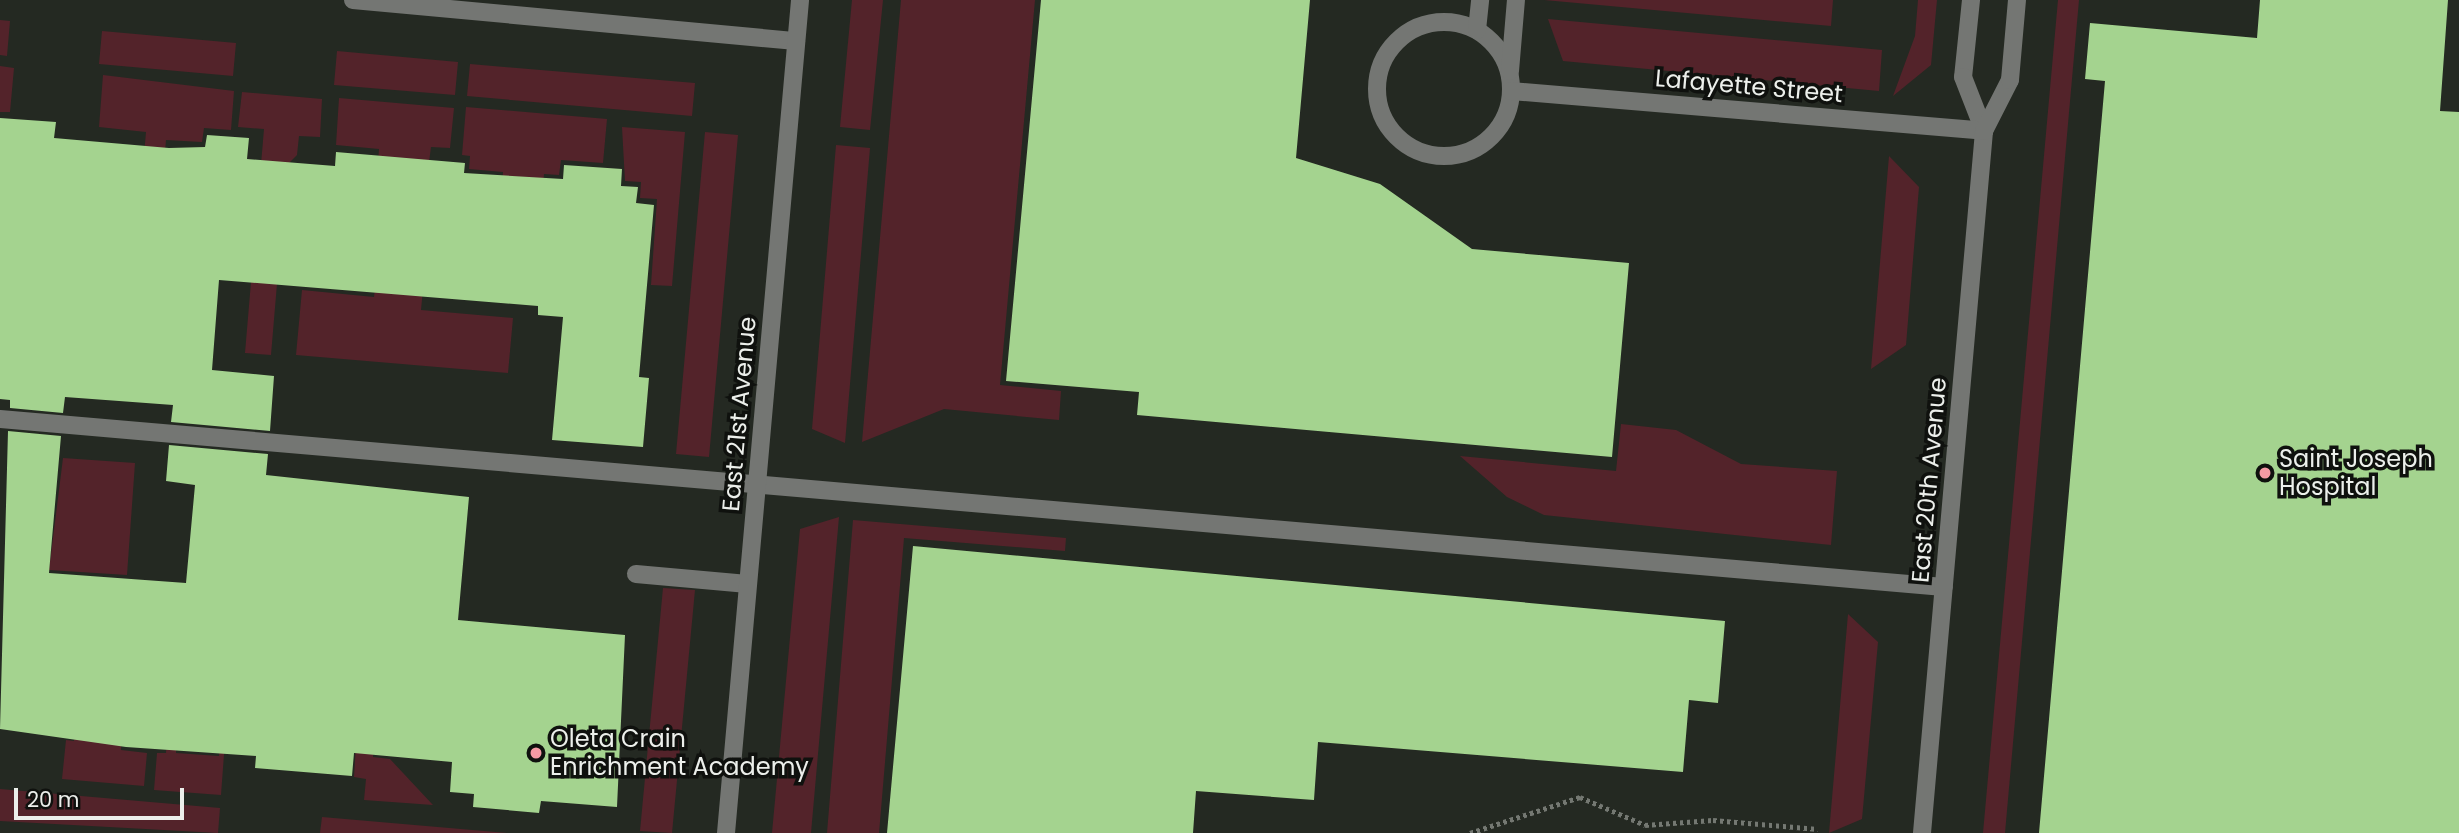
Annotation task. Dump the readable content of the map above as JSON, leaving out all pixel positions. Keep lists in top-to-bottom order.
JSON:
{
  "streets": {
    "street": ["Lafayette Street", "East 21st Avenue", "East 20th Avenue"]
  },
  "crossings": [
    ["Lafayette Street", "East 20th Avenue"]
  ],
  "places": ["Saint Joseph Hospital", "Oleta Crain Enrichment Academy"],
  "scale_bar": "20 m"
}
